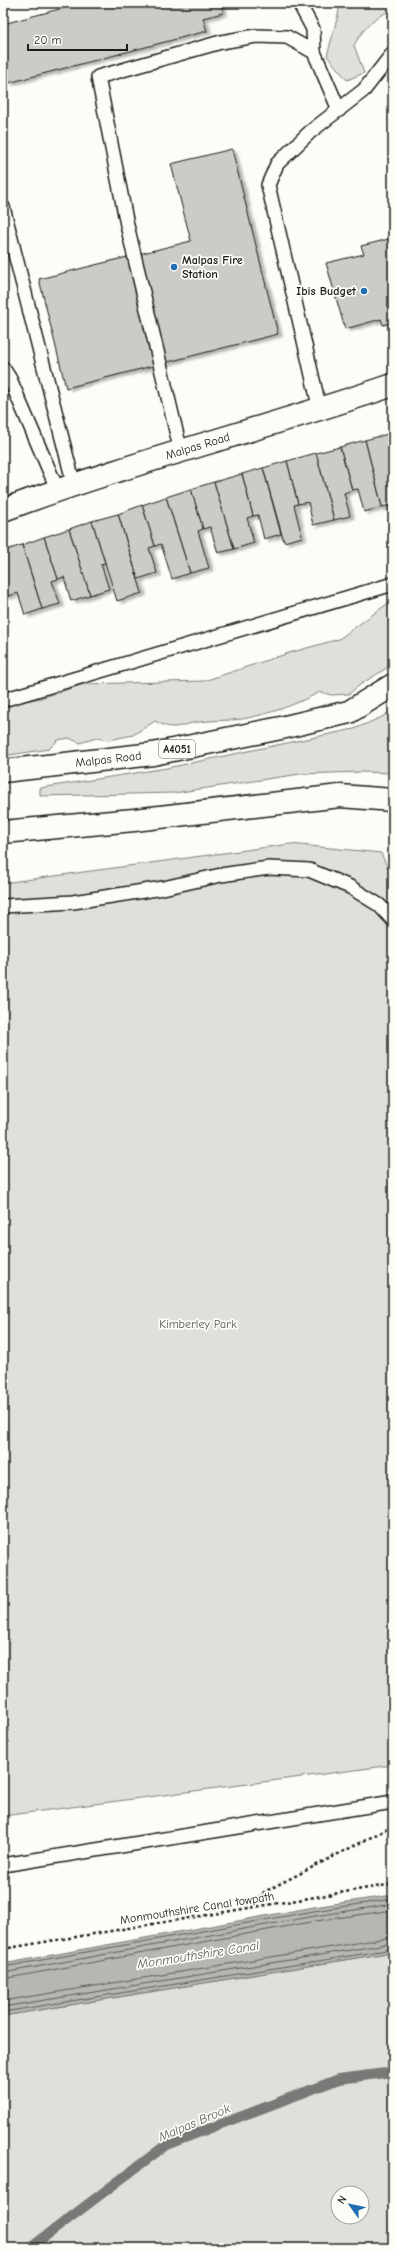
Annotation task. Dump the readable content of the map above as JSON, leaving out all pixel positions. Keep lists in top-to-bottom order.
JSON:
{
  "streets": {
    "main road": ["Malpas Road", "A4051"],
    "path": ["Monmouthshire Canal towpath"]
  },
  "water": ["Monmouthshire Canal", "Malpas Brook"],
  "parks": ["Kimberley Park"],
  "places": ["Malpas Fire Station", "Ibis Budget"],
  "scale_bar": "20 m",
  "north": "top left"
}
